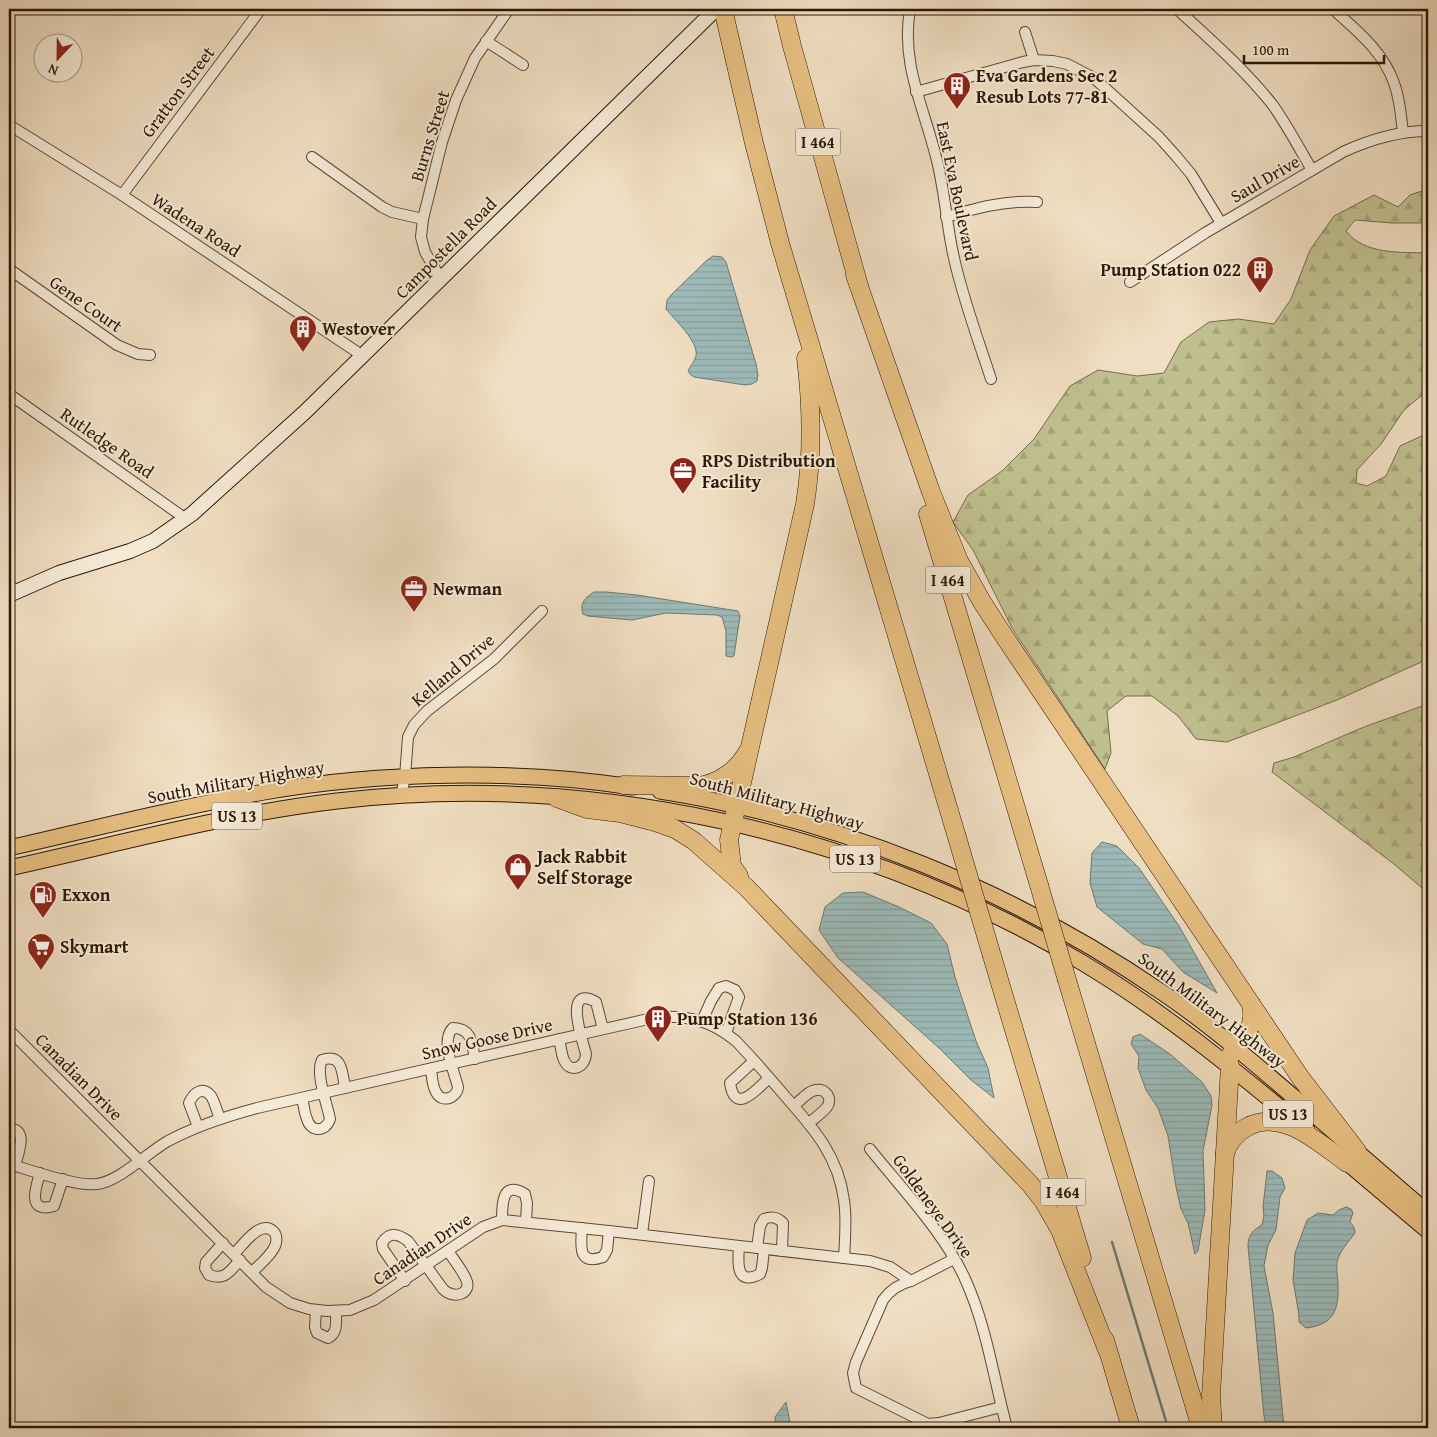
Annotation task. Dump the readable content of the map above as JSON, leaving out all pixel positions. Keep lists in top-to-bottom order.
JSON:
{
  "streets": {
    "highway": ["I 464"],
    "main road": ["Campostella Road", "South Military Highway", "US 13"],
    "street": [
      "Gratton Street",
      "Burns Street",
      "Saul Drive",
      "East Eva Boulevard",
      "Wadena Road",
      "Gene Court",
      "Rutledge Road",
      "Kelland Drive",
      "Snow Goose Drive",
      "Canadian Drive",
      "Goldeneye Drive"
    ]
  },
  "crossings": [
    ["Gratton Street", "Wadena Road"],
    ["Burns Street", "Campostella Road"],
    ["Wadena Road", "Campostella Road"],
    ["Campostella Road", "Rutledge Road"],
    ["Kelland Drive", "South Military Highway"],
    ["Snow Goose Drive", "Canadian Drive"]
  ],
  "places": {
    "building": [
      "Eva Gardens Sec 2 Resub Lots 77-81",
      "Pump Station 022",
      "Westover",
      "Pump Station 136"
    ],
    "office": ["RPS Distribution Facility", "Newman"],
    "shop": ["Jack Rabbit Self Storage"],
    "fuel station": ["Exxon"],
    "supermarket": ["Skymart"]
  },
  "scale_bar": "100 m",
  "north": "bottom"
}
